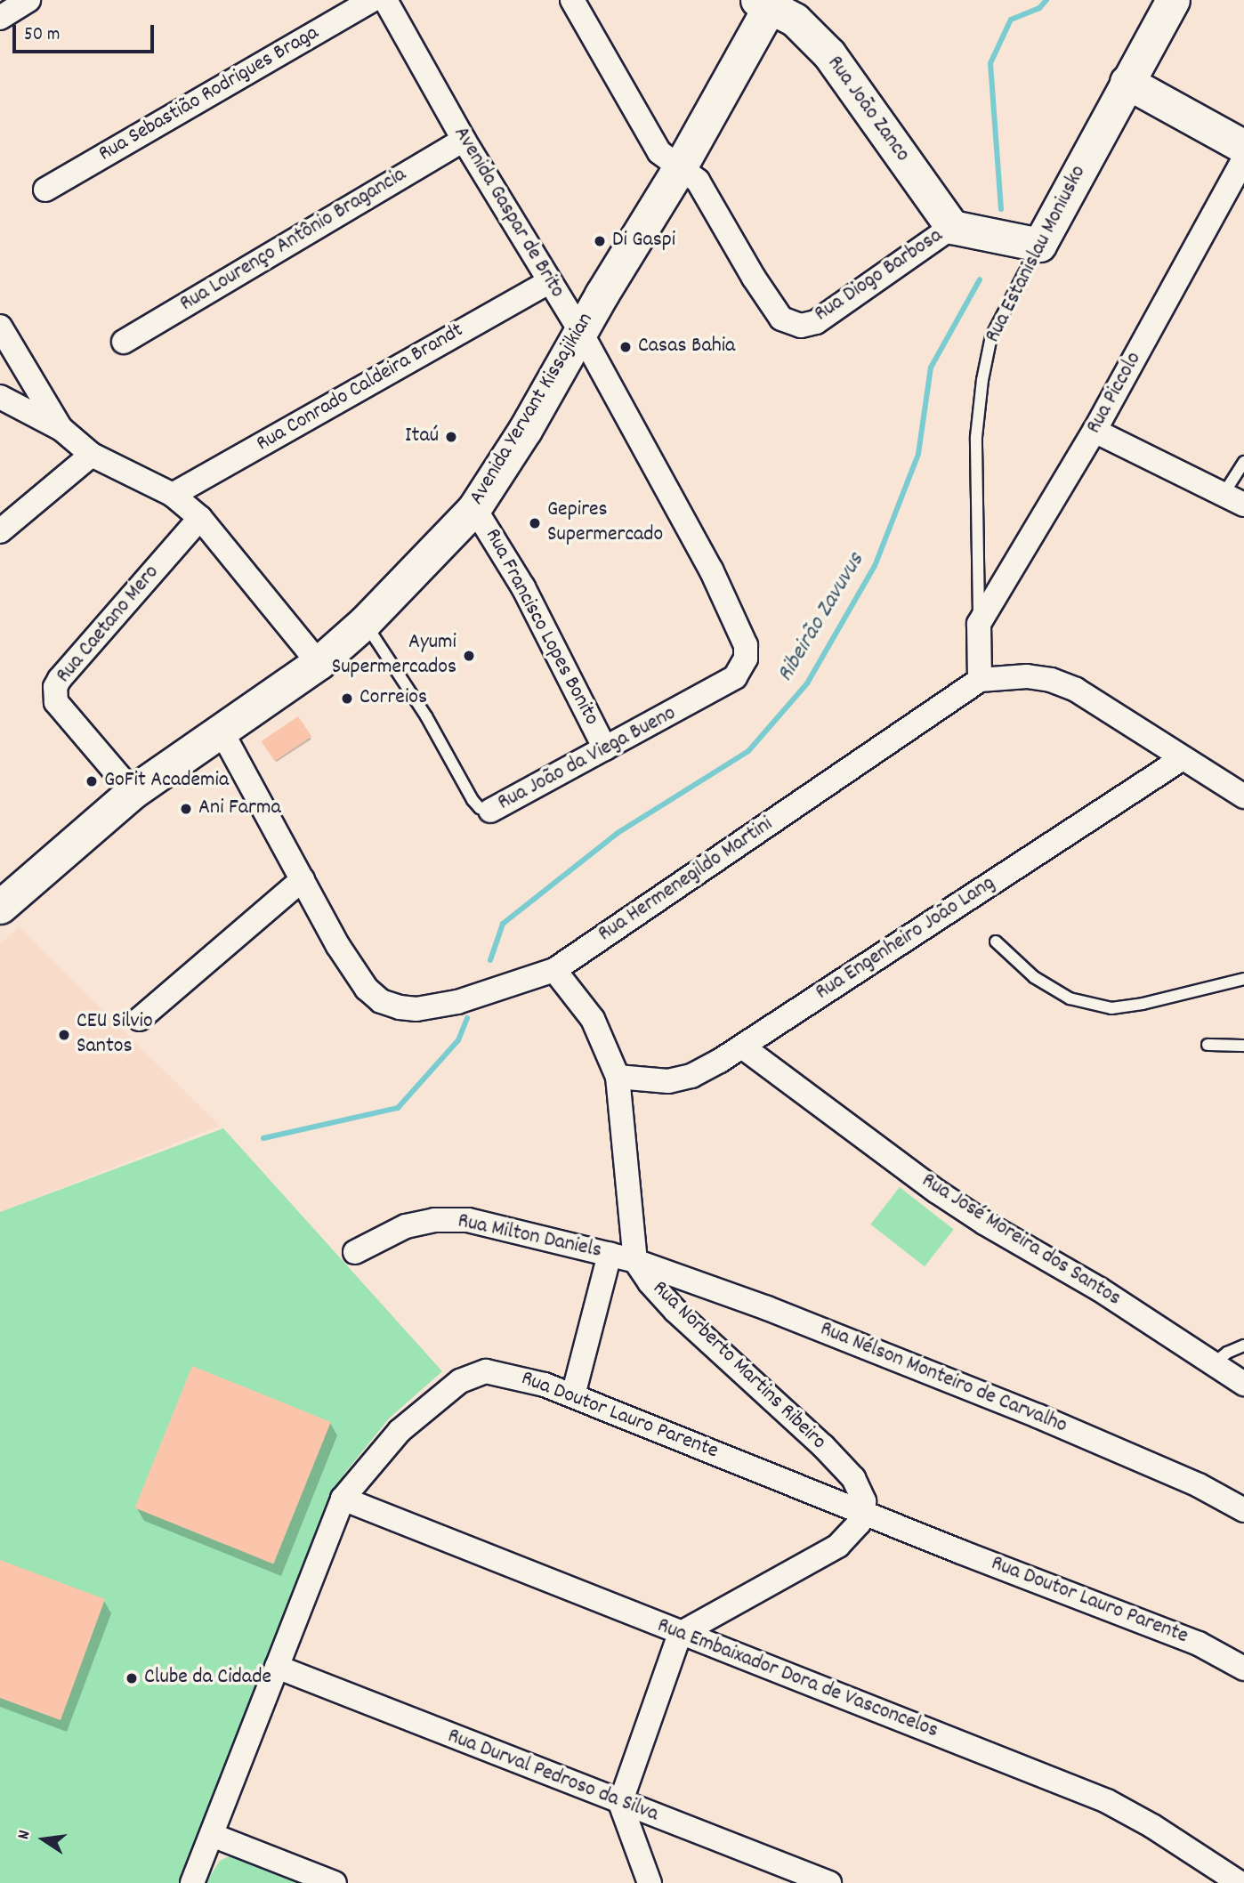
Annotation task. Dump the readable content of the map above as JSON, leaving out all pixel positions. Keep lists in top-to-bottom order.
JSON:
{
  "streets": {
    "main road": [
      "Rua João Zanco",
      "Rua Estanislau Moniusko",
      "Rua Diogo Barbosa",
      "Avenida Yervant Kissajikian"
    ],
    "street": [
      "Rua Sebastião Rodrigues Braga",
      "Avenida Gaspar de Brito",
      "Rua Lourenço Antônio Bragancia",
      "Rua Conrado Caldeira Brandt",
      "Rua Piccolo",
      "Rua Caetano Mero",
      "Rua Francisco Lopes Bonito",
      "Rua João da Viega Bueno",
      "Rua Hermenegildo Martini",
      "Rua Engenheiro João Lang",
      "Rua Milton Daniels",
      "Rua José Moreira dos Santos",
      "Rua Norberto Martins Ribeiro",
      "Rua Nélson Monteiro de Carvalho",
      "Rua Doutor Lauro Parente",
      "Rua Embaixador Dora de Vasconcelos",
      "Rua Durval Pedroso da Silva"
    ]
  },
  "crossings": [
    ["Rua João Zanco", "Rua Diogo Barbosa"],
    ["Rua João Zanco", "Avenida Yervant Kissajikian"],
    ["Avenida Gaspar de Brito", "Rua Lourenço Antônio Bragancia"],
    ["Avenida Gaspar de Brito", "Rua Conrado Caldeira Brandt"],
    ["Avenida Gaspar de Brito", "Avenida Yervant Kissajikian"],
    ["Avenida Gaspar de Brito", "Rua João da Viega Bueno"],
    ["Rua Estanislau Moniusko", "Rua Diogo Barbosa"],
    ["Rua Estanislau Moniusko", "Rua Piccolo"],
    ["Rua Estanislau Moniusko", "Rua Hermenegildo Martini"],
    ["Rua Diogo Barbosa", "Avenida Yervant Kissajikian"],
    ["Avenida Yervant Kissajikian", "Rua Caetano Mero"],
    ["Avenida Yervant Kissajikian", "Rua Francisco Lopes Bonito"],
    ["Avenida Yervant Kissajikian", "Rua João da Viega Bueno"],
    ["Avenida Yervant Kissajikian", "Rua Hermenegildo Martini"],
    ["Rua Francisco Lopes Bonito", "Rua João da Viega Bueno"],
    ["Rua Hermenegildo Martini", "Rua Engenheiro João Lang"],
    ["Rua Hermenegildo Martini", "Rua Norberto Martins Ribeiro"],
    ["Rua Engenheiro João Lang", "Rua José Moreira dos Santos"],
    ["Rua Engenheiro João Lang", "Rua Norberto Martins Ribeiro"],
    ["Rua Milton Daniels", "Rua Norberto Martins Ribeiro"],
    ["Rua Milton Daniels", "Rua Nélson Monteiro de Carvalho"],
    ["Rua Norberto Martins Ribeiro", "Rua Nélson Monteiro de Carvalho"],
    ["Rua Norberto Martins Ribeiro", "Rua Doutor Lauro Parente"],
    ["Rua Doutor Lauro Parente", "Rua Embaixador Dora de Vasconcelos"],
    ["Rua Doutor Lauro Parente", "Rua Durval Pedroso da Silva"]
  ],
  "water": ["Ribeirão Zavuvus"],
  "places": [
    "Di Gaspi",
    "Casas Bahia",
    "Itaú",
    "Gepires Supermercado",
    "Ayumi Supermercados",
    "Correios",
    "GoFit Academia",
    "Ani Farma",
    "CEU Silvio Santos",
    "Clube da Cidade"
  ],
  "scale_bar": "50 m",
  "north": "left"
}
